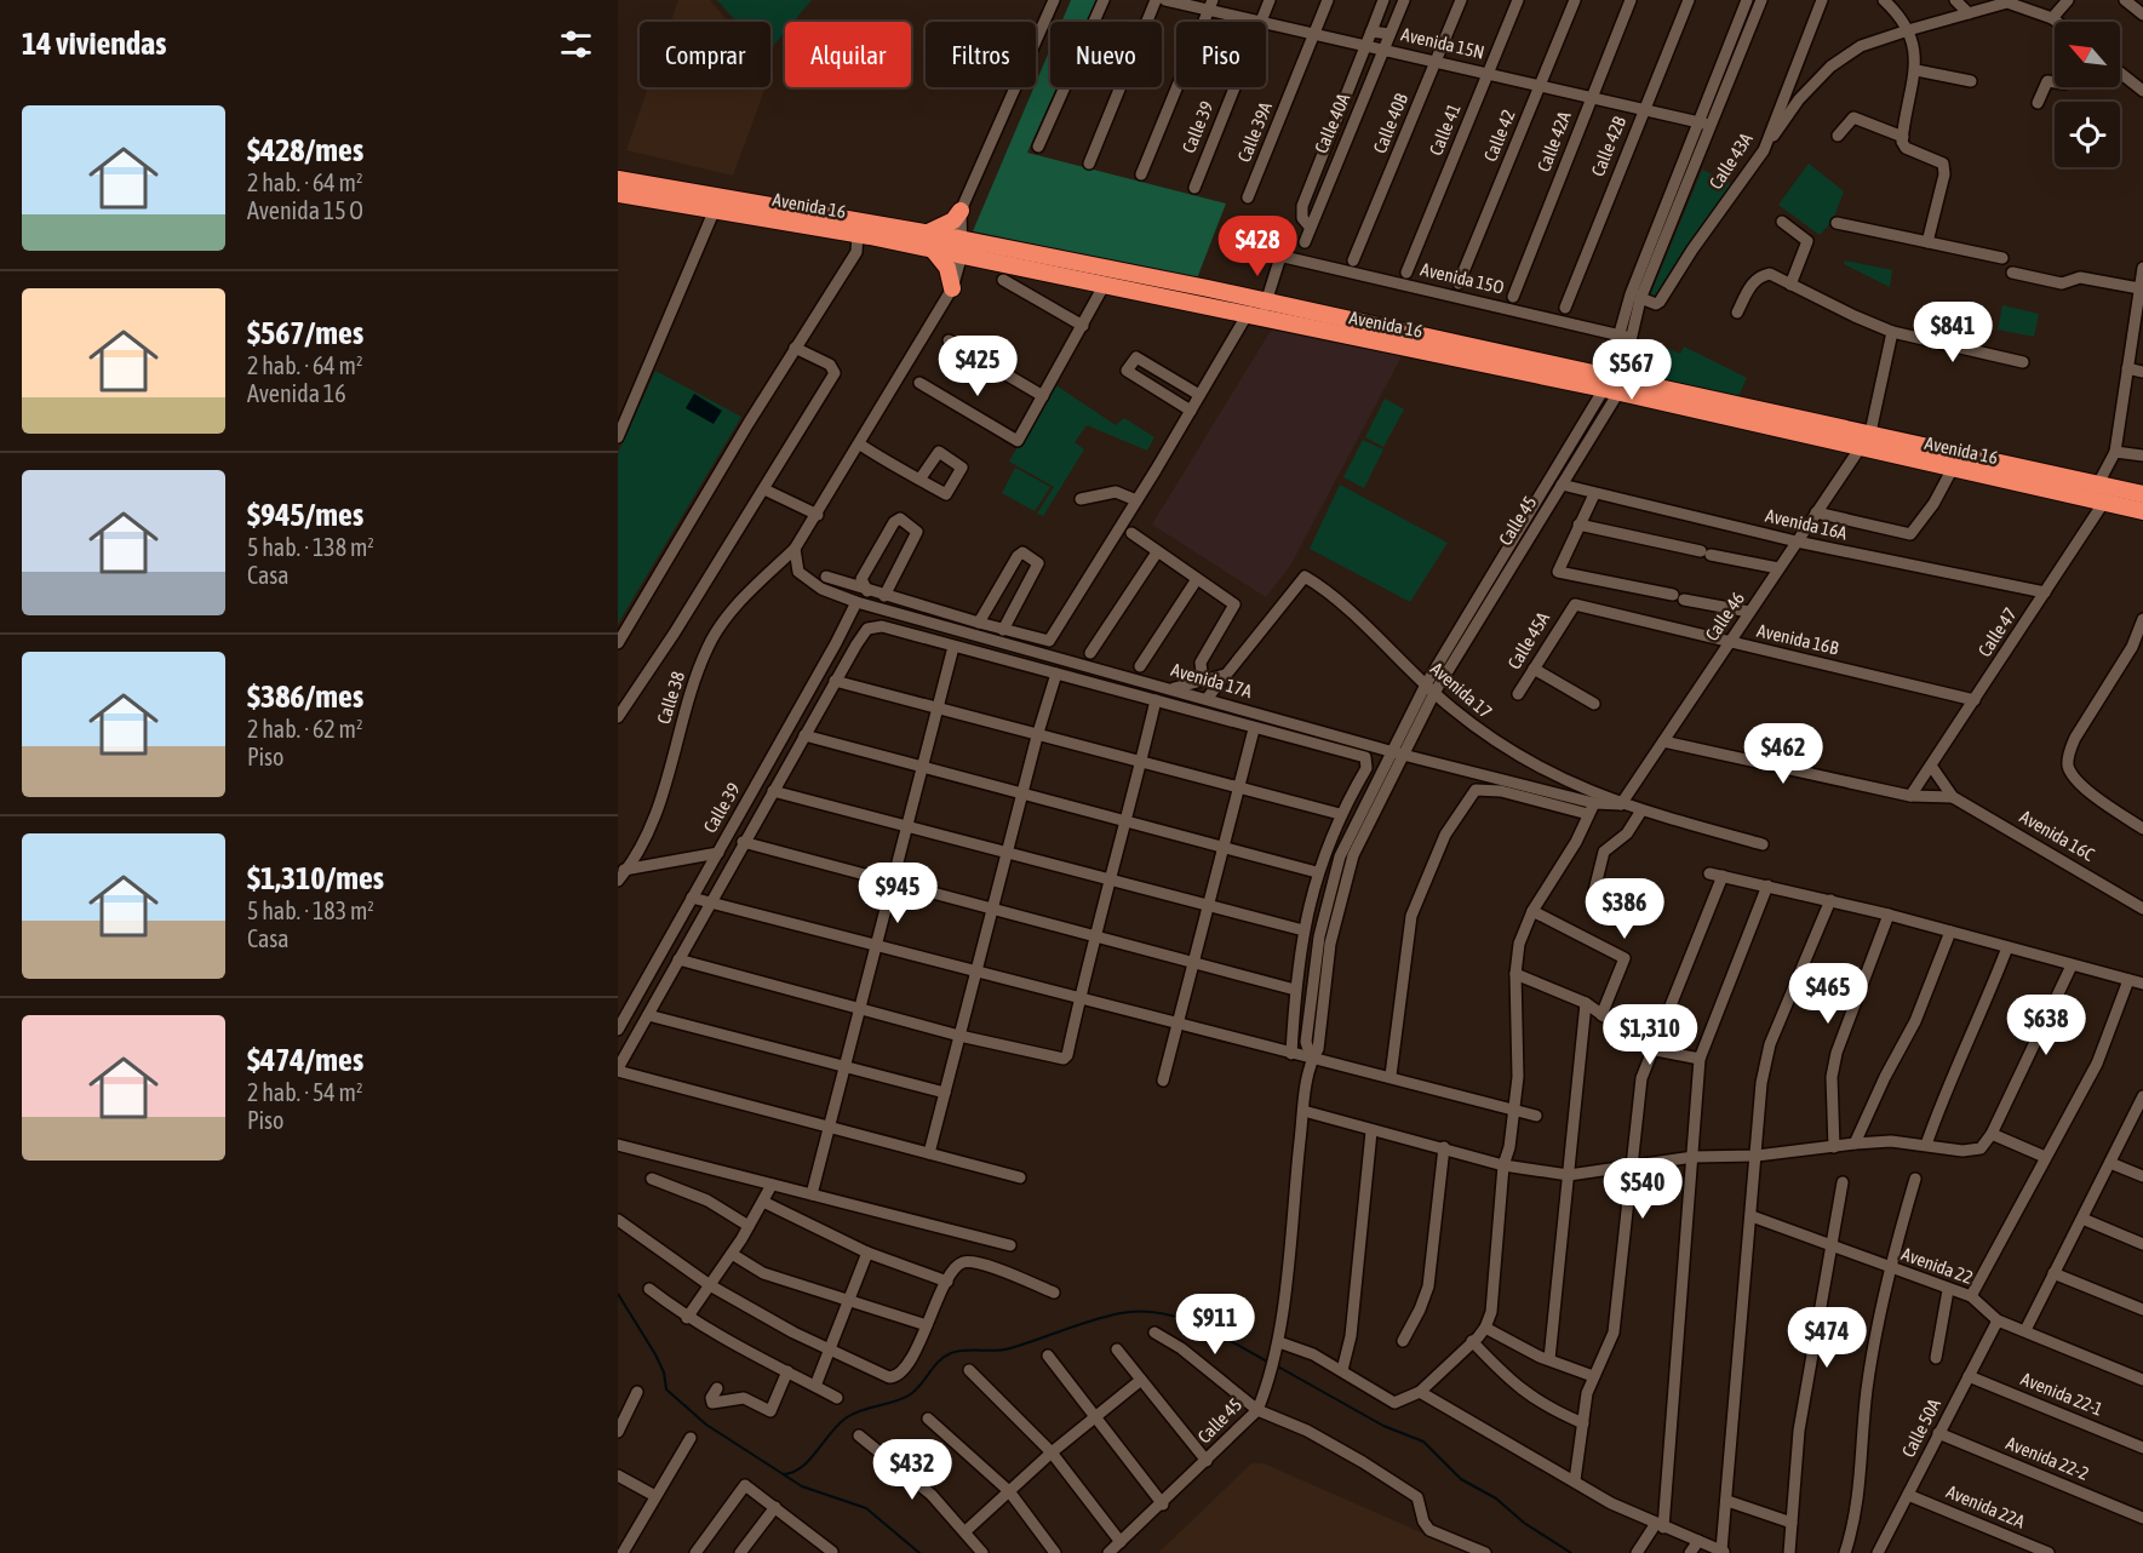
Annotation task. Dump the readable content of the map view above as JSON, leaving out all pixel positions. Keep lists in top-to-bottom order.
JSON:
{
  "streets": {
    "highway": ["Avenida 16"],
    "street": [
      "Avenida 15N",
      "Calle 40A",
      "Calle 40B",
      "Calle 39",
      "Calle 41",
      "Calle 39A",
      "Calle 42",
      "Calle 42A",
      "Calle 42B",
      "Calle 43A",
      "Avenida 15O",
      "Calle 45",
      "Avenida 16A",
      "Calle 46",
      "Calle 47",
      "Avenida 16B",
      "Calle 45A",
      "Avenida 17A",
      "Avenida 17",
      "Calle 38",
      "Avenida 16C",
      "Avenida 22",
      "Avenida 22-1",
      "Calle 50A",
      "Avenida 22-2",
      "Avenida 22A"
    ]
  },
  "crossings": [
    ["Avenida 15N", "Calle 40A"],
    ["Avenida 15N", "Calle 40B"],
    ["Avenida 15N", "Calle 39"],
    ["Avenida 15N", "Calle 41"],
    ["Avenida 15N", "Calle 39A"],
    ["Avenida 15N", "Calle 42"],
    ["Avenida 15N", "Calle 42A"],
    ["Avenida 15N", "Calle 42B"],
    ["Avenida 15N", "Calle 45"],
    ["Calle 39", "Avenida 17A"],
    ["Calle 43A", "Calle 45"],
    ["Avenida 16", "Avenida 15O"],
    ["Avenida 16", "Calle 45"],
    ["Avenida 16", "Calle 46"],
    ["Avenida 16", "Calle 47"],
    ["Avenida 16", "Calle 38"],
    ["Avenida 15O", "Calle 45"],
    ["Calle 45", "Avenida 16A"],
    ["Calle 45", "Avenida 17A"],
    ["Calle 45", "Avenida 17"],
    ["Avenida 16A", "Calle 46"],
    ["Avenida 16A", "Calle 47"],
    ["Calle 46", "Avenida 16B"],
    ["Calle 46", "Avenida 17A"],
    ["Calle 46", "Avenida 17"],
    ["Calle 47", "Avenida 16B"],
    ["Avenida 16B", "Calle 45A"],
    ["Avenida 17A", "Avenida 17"],
    ["Avenida 17A", "Calle 38"],
    ["Avenida 22", "Calle 50A"],
    ["Avenida 22-1", "Calle 50A"],
    ["Calle 50A", "Avenida 22-2"],
    ["Calle 50A", "Avenida 22A"]
  ],
  "north": "top left",
  "page": {
    "heading": "14 viviendas",
    "chip": [
      "Comprar",
      "Alquilar",
      "Filtros",
      "Nuevo",
      "Piso"
    ],
    "list": [
      {
        "name": "$428/mes",
        "note": "2 hab. · 64 m² · Avenida 15 O"
      },
      {
        "name": "$567/mes",
        "note": "2 hab. · 64 m² · Avenida 16"
      },
      {
        "name": "$945/mes",
        "note": "5 hab. · 138 m² · Casa"
      },
      {
        "name": "$386/mes",
        "note": "2 hab. · 62 m² · Piso"
      },
      {
        "name": "$1,310/mes",
        "note": "5 hab. · 183 m² · Casa"
      },
      {
        "name": "$474/mes",
        "note": "2 hab. · 54 m² · Piso"
      }
    ],
    "price": [
      "$428",
      "$841",
      "$425",
      "$567",
      "$462",
      "$945",
      "$386",
      "$465",
      "$638",
      "$1,310",
      "$540",
      "$911",
      "$474",
      "$432"
    ]
  }
}
